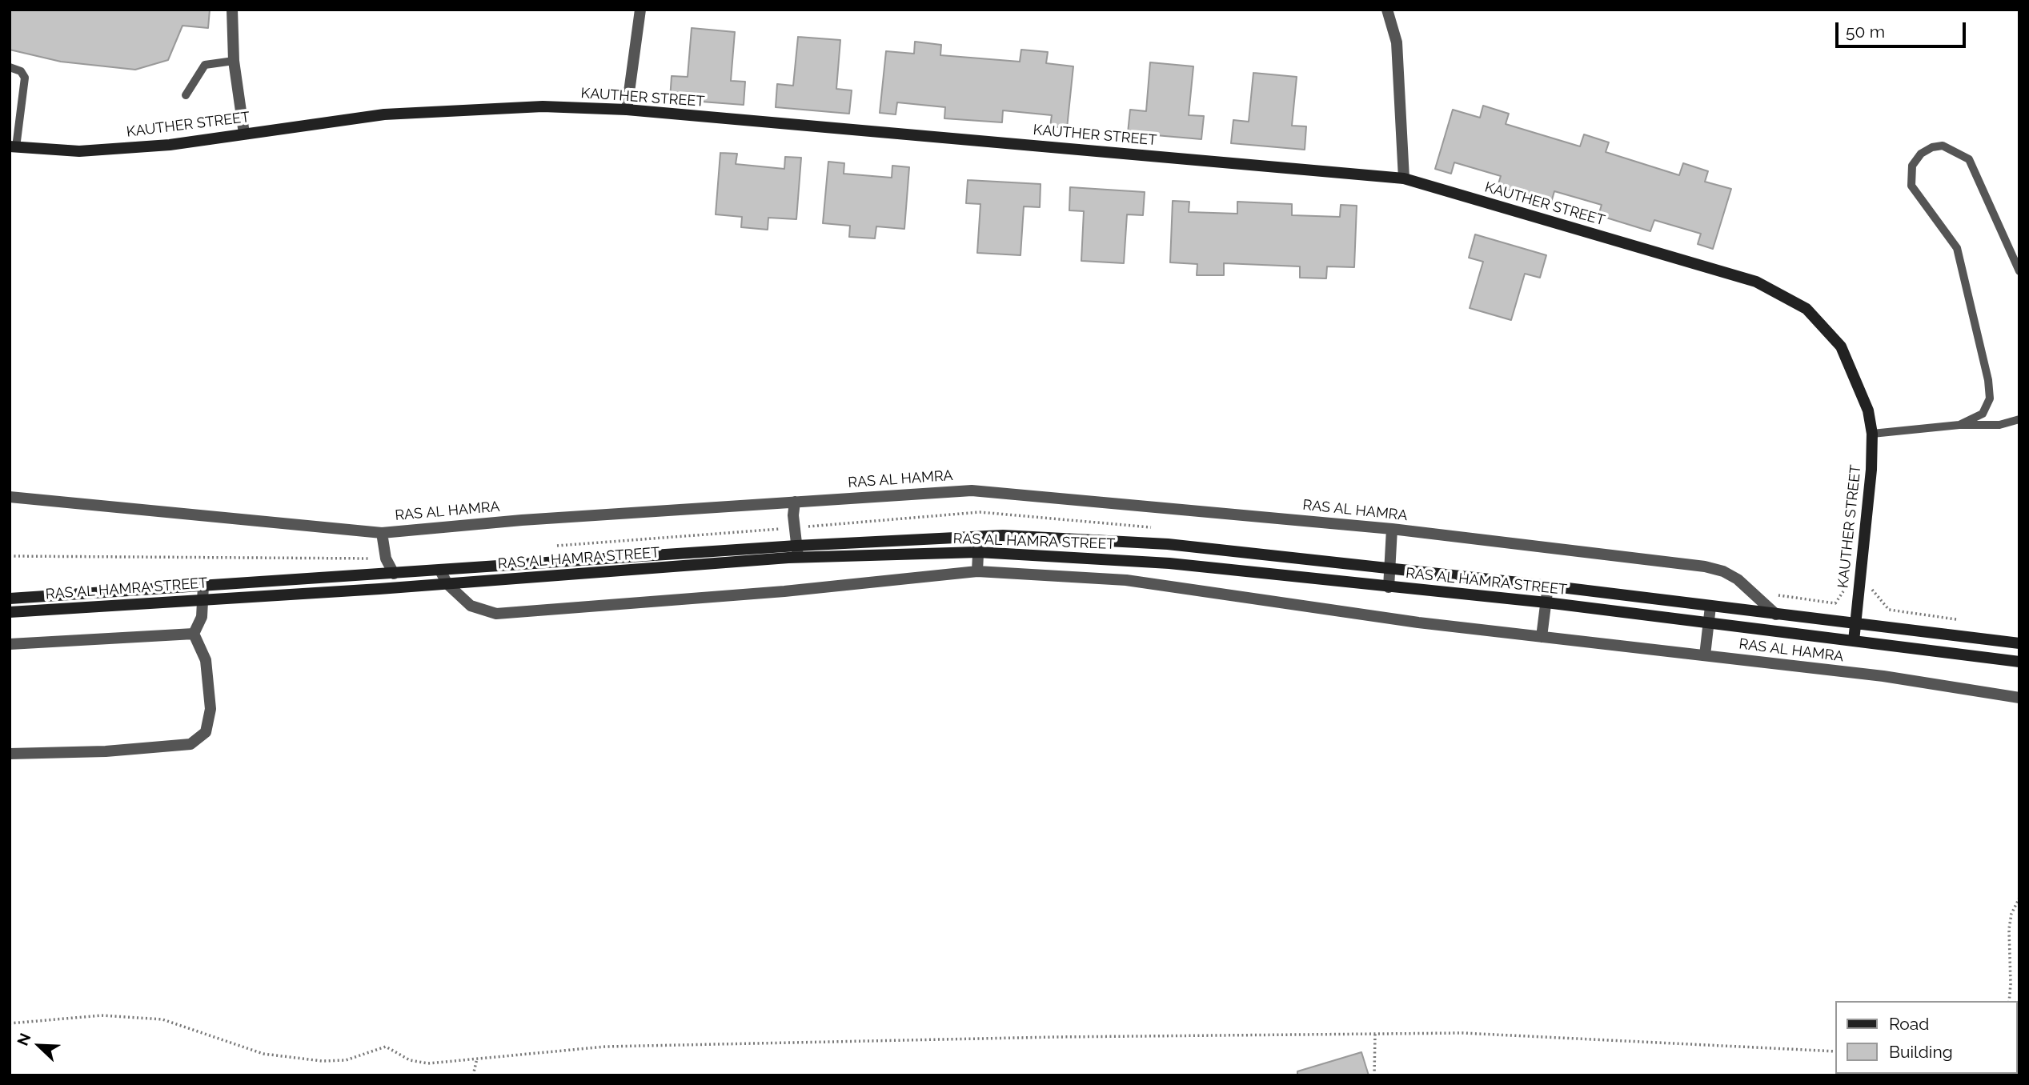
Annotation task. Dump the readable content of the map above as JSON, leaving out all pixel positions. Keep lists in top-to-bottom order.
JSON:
{
  "streets": {
    "street": ["KAUTHER STREET", "RAS AL HAMRA", "RAS AL HAMRA STREET"]
  },
  "crossings": [
    ["KAUTHER STREET", "RAS AL HAMRA STREET"],
    ["RAS AL HAMRA", "RAS AL HAMRA STREET"]
  ],
  "legend": ["Road", "Building"],
  "scale_bar": "50 m",
  "north": "top left"
}
